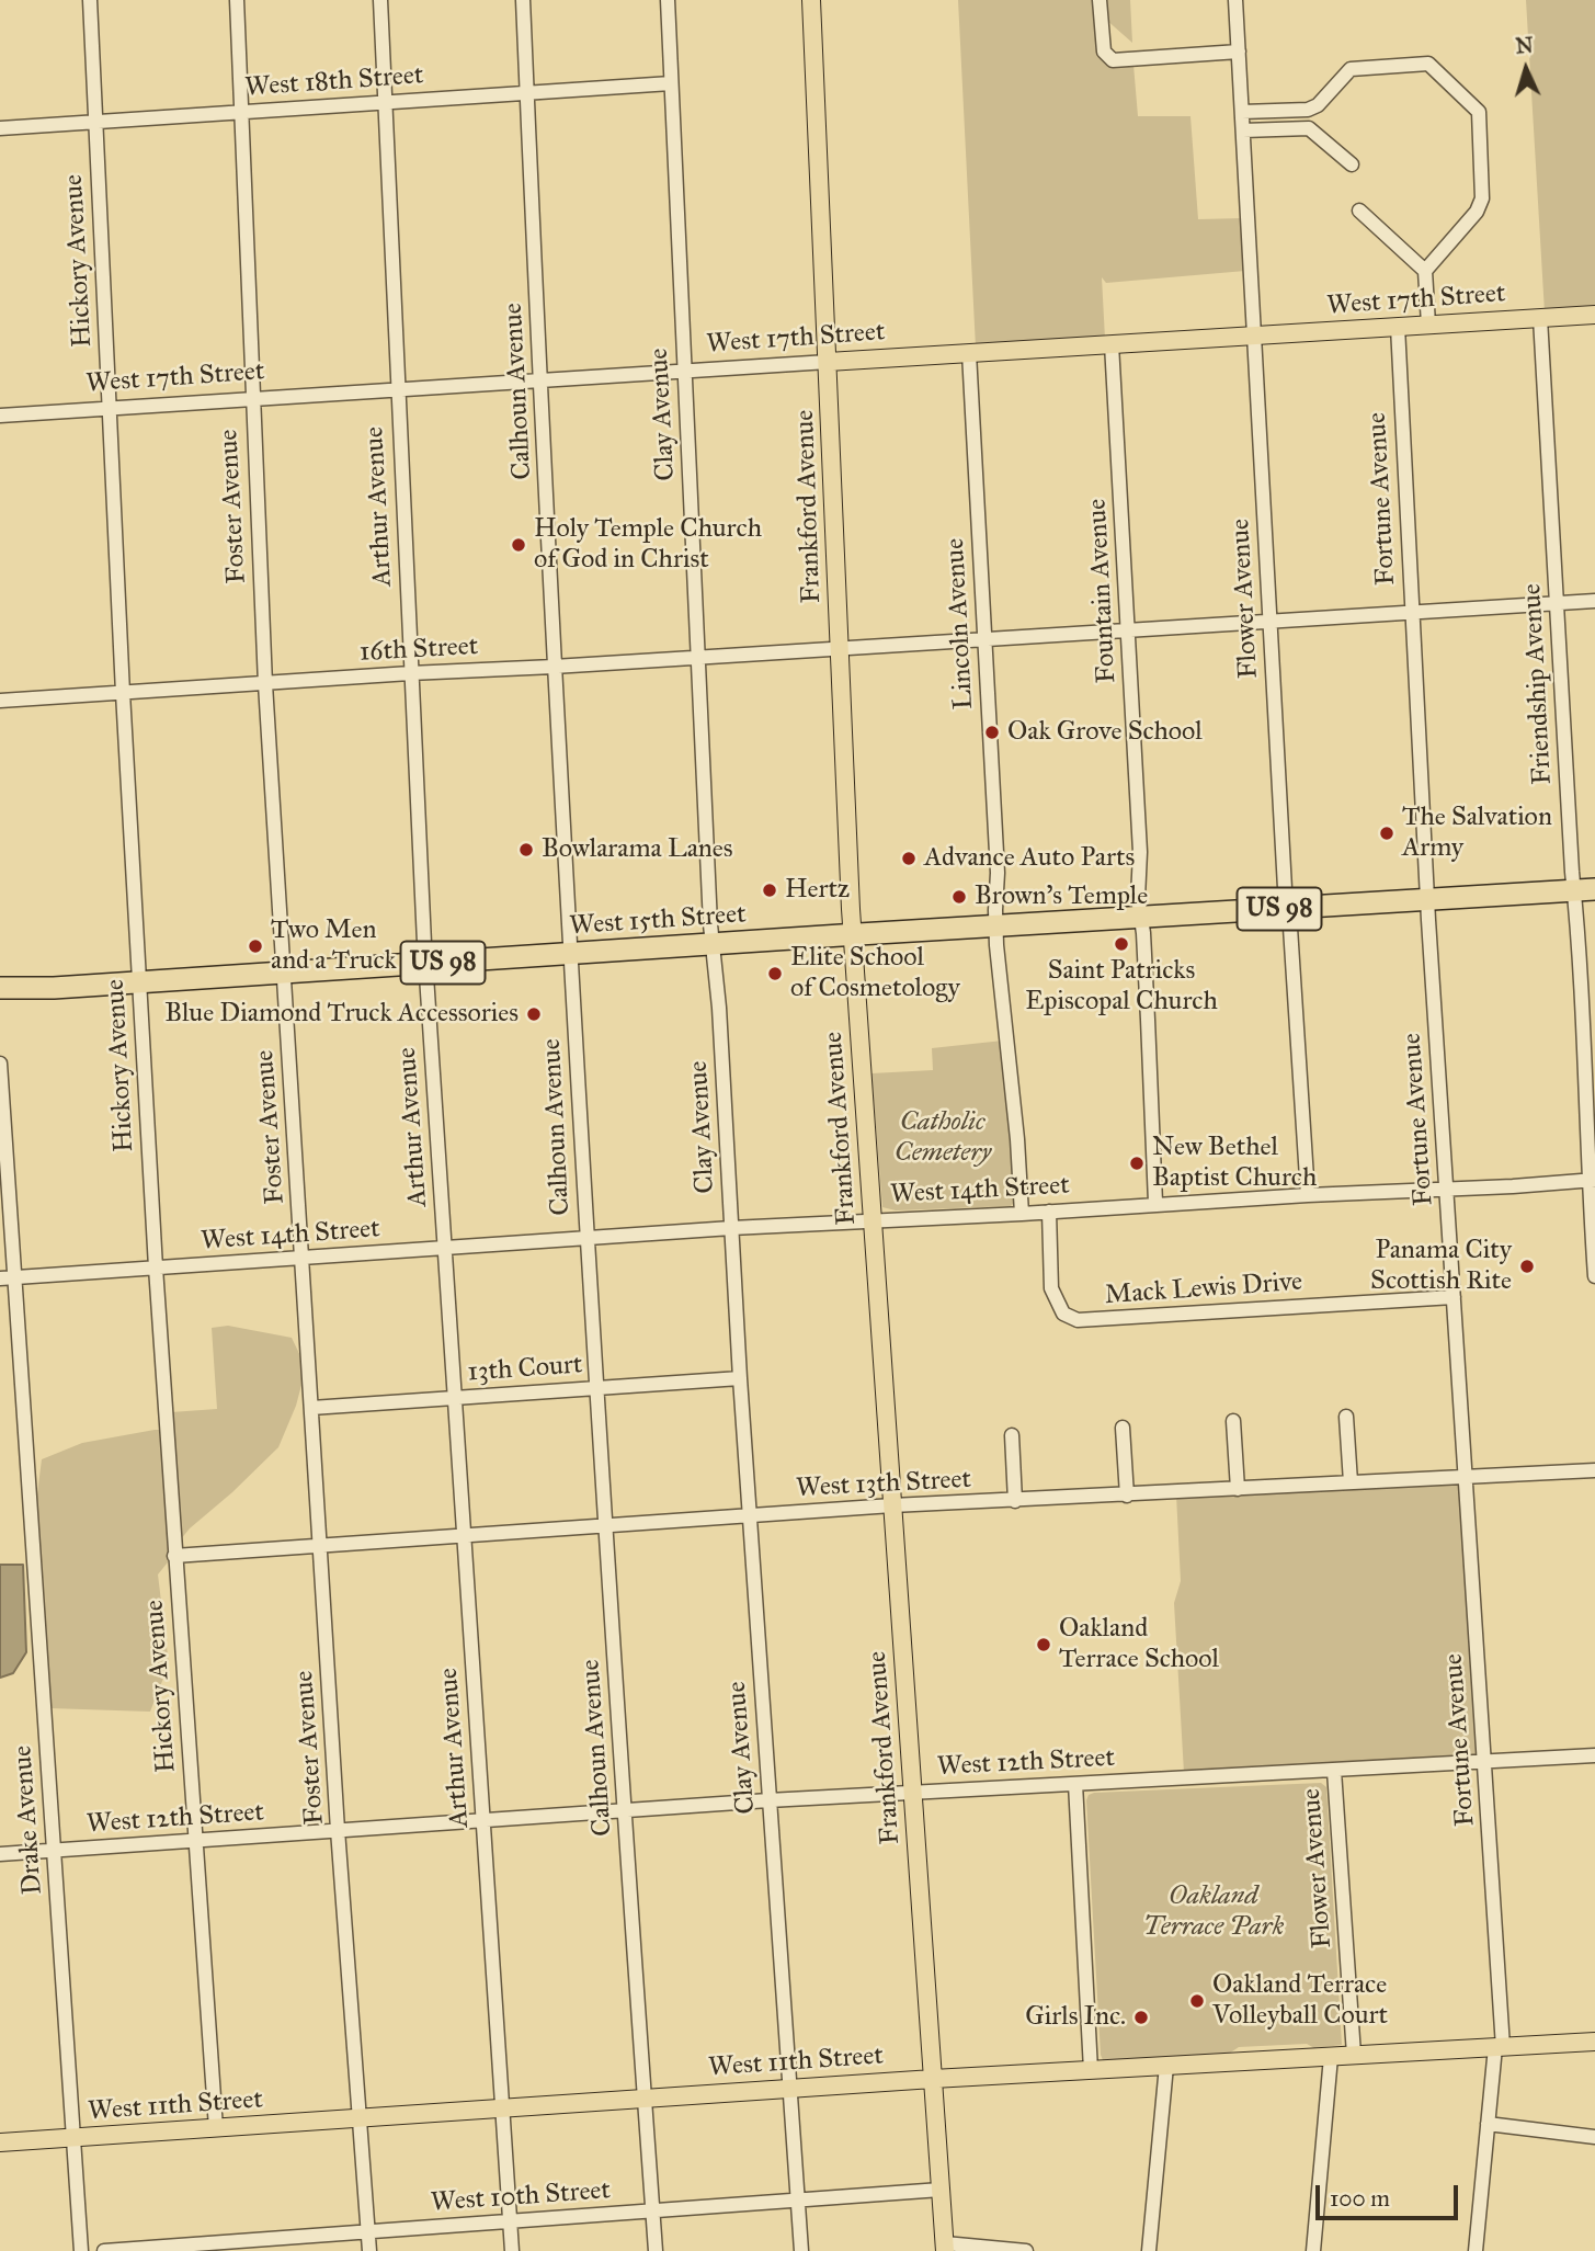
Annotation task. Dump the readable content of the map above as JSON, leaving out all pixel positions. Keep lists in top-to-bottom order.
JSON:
{
  "streets": {
    "highway": ["US 98", "West 15th Street"],
    "main road": ["West 17th Street", "Frankford Avenue", "West 11th Street"],
    "street": [
      "West 18th Street",
      "Hickory Avenue",
      "Calhoun Avenue",
      "Clay Avenue",
      "Fortune Avenue",
      "Foster Avenue",
      "Arthur Avenue",
      "Fountain Avenue",
      "Flower Avenue",
      "Lincoln Avenue",
      "16th Street",
      "Friendship Avenue",
      "West 14th Street",
      "Mack Lewis Drive",
      "13th Court",
      "West 13th Street",
      "West 12th Street",
      "Drake Avenue",
      "West 10th Street"
    ]
  },
  "crossings": [
    ["West 18th Street", "Hickory Avenue"],
    ["West 18th Street", "Calhoun Avenue"],
    ["West 18th Street", "Clay Avenue"],
    ["West 18th Street", "Foster Avenue"],
    ["West 18th Street", "Arthur Avenue"],
    ["Hickory Avenue", "West 17th Street"],
    ["Hickory Avenue", "16th Street"],
    ["Hickory Avenue", "West 15th Street"],
    ["Hickory Avenue", "West 14th Street"],
    ["Hickory Avenue", "West 13th Street"],
    ["Hickory Avenue", "West 12th Street"],
    ["Hickory Avenue", "West 11th Street"],
    ["West 17th Street", "Calhoun Avenue"],
    ["West 17th Street", "Clay Avenue"],
    ["West 17th Street", "Fortune Avenue"],
    ["West 17th Street", "Foster Avenue"],
    ["West 17th Street", "Arthur Avenue"],
    ["West 17th Street", "Frankford Avenue"],
    ["West 17th Street", "Fountain Avenue"],
    ["West 17th Street", "Flower Avenue"],
    ["West 17th Street", "Lincoln Avenue"],
    ["West 17th Street", "Friendship Avenue"],
    ["Calhoun Avenue", "16th Street"],
    ["Calhoun Avenue", "West 15th Street"],
    ["Calhoun Avenue", "West 14th Street"],
    ["Calhoun Avenue", "13th Court"],
    ["Calhoun Avenue", "West 13th Street"],
    ["Calhoun Avenue", "West 12th Street"],
    ["Calhoun Avenue", "West 11th Street"],
    ["Calhoun Avenue", "West 10th Street"],
    ["Clay Avenue", "16th Street"],
    ["Clay Avenue", "West 15th Street"],
    ["Clay Avenue", "West 14th Street"],
    ["Clay Avenue", "13th Court"],
    ["Clay Avenue", "West 13th Street"],
    ["Clay Avenue", "West 12th Street"],
    ["Clay Avenue", "West 11th Street"],
    ["Clay Avenue", "West 10th Street"],
    ["Fortune Avenue", "16th Street"],
    ["Fortune Avenue", "West 15th Street"],
    ["Fortune Avenue", "West 14th Street"],
    ["Fortune Avenue", "Mack Lewis Drive"],
    ["Fortune Avenue", "West 13th Street"],
    ["Fortune Avenue", "West 12th Street"],
    ["Fortune Avenue", "West 11th Street"],
    ["Foster Avenue", "16th Street"],
    ["Foster Avenue", "West 15th Street"],
    ["Foster Avenue", "West 14th Street"],
    ["Foster Avenue", "13th Court"],
    ["Foster Avenue", "West 13th Street"],
    ["Foster Avenue", "West 12th Street"],
    ["Foster Avenue", "West 11th Street"],
    ["Foster Avenue", "West 10th Street"],
    ["Arthur Avenue", "16th Street"],
    ["Arthur Avenue", "West 15th Street"],
    ["Arthur Avenue", "West 14th Street"],
    ["Arthur Avenue", "13th Court"],
    ["Arthur Avenue", "West 13th Street"],
    ["Arthur Avenue", "West 12th Street"],
    ["Arthur Avenue", "West 11th Street"],
    ["Arthur Avenue", "West 10th Street"],
    ["Frankford Avenue", "16th Street"],
    ["Frankford Avenue", "West 15th Street"],
    ["Frankford Avenue", "West 14th Street"],
    ["Frankford Avenue", "West 13th Street"],
    ["Frankford Avenue", "West 12th Street"],
    ["Frankford Avenue", "West 11th Street"],
    ["Frankford Avenue", "West 10th Street"],
    ["Fountain Avenue", "16th Street"],
    ["Fountain Avenue", "West 15th Street"],
    ["Fountain Avenue", "West 14th Street"],
    ["Flower Avenue", "16th Street"],
    ["Flower Avenue", "West 15th Street"],
    ["Flower Avenue", "West 14th Street"],
    ["Flower Avenue", "West 12th Street"],
    ["Flower Avenue", "West 11th Street"],
    ["Lincoln Avenue", "16th Street"],
    ["Lincoln Avenue", "West 15th Street"],
    ["Lincoln Avenue", "West 14th Street"],
    ["16th Street", "Friendship Avenue"],
    ["Friendship Avenue", "West 15th Street"],
    ["Friendship Avenue", "West 14th Street"],
    ["West 14th Street", "Mack Lewis Drive"],
    ["West 14th Street", "Drake Avenue"],
    ["West 12th Street", "Drake Avenue"],
    ["Drake Avenue", "West 11th Street"]
  ],
  "parks": ["Catholic Cemetery", "Oakland Terrace Park"],
  "places": [
    "Holy Temple Church of God in Christ",
    "Oak Grove School",
    "The Salvation Army",
    "Bowlarama Lanes",
    "Advance Auto Parts",
    "Hertz",
    "Brown's Temple",
    "Saint Patricks Episcopal Church",
    "Two Men and a Truck",
    "Elite School of Cosmetology",
    "Blue Diamond Truck Accessories",
    "New Bethel Baptist Church",
    "Panama City Scottish Rite",
    "Oakland Terrace School",
    "Oakland Terrace Volleyball Court",
    "Girls Inc."
  ],
  "scale_bar": "100 m",
  "north": "top"
}
